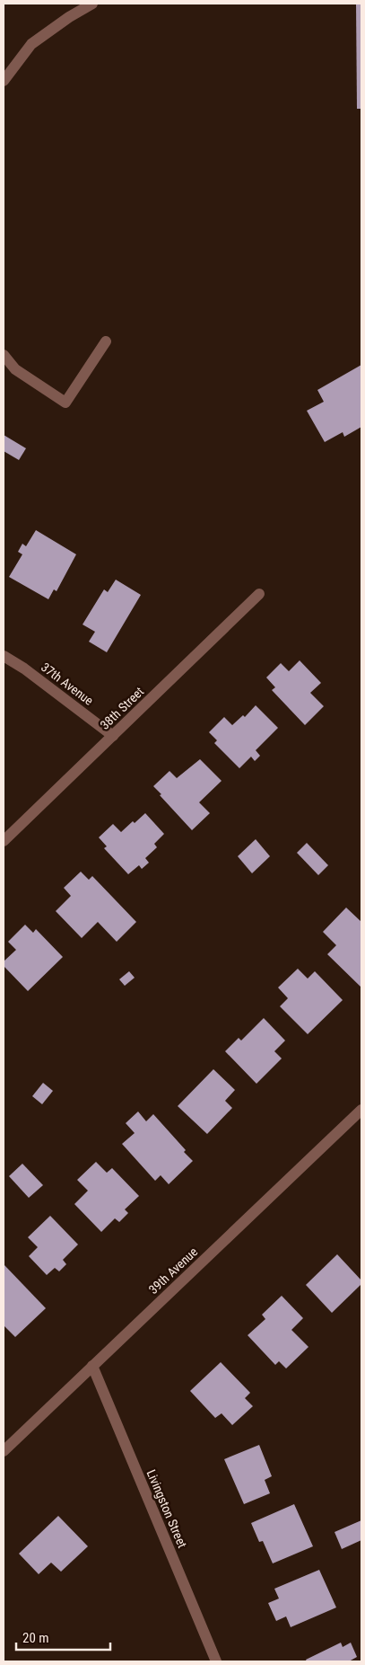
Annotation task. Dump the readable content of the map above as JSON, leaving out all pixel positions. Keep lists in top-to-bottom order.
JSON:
{
  "streets": {
    "street": [
      "37th Avenue",
      "38th Street",
      "39th Avenue",
      "Livingston Street"
    ]
  },
  "crossings": [
    ["37th Avenue", "38th Street"],
    ["39th Avenue", "Livingston Street"]
  ],
  "scale_bar": "20 m"
}
